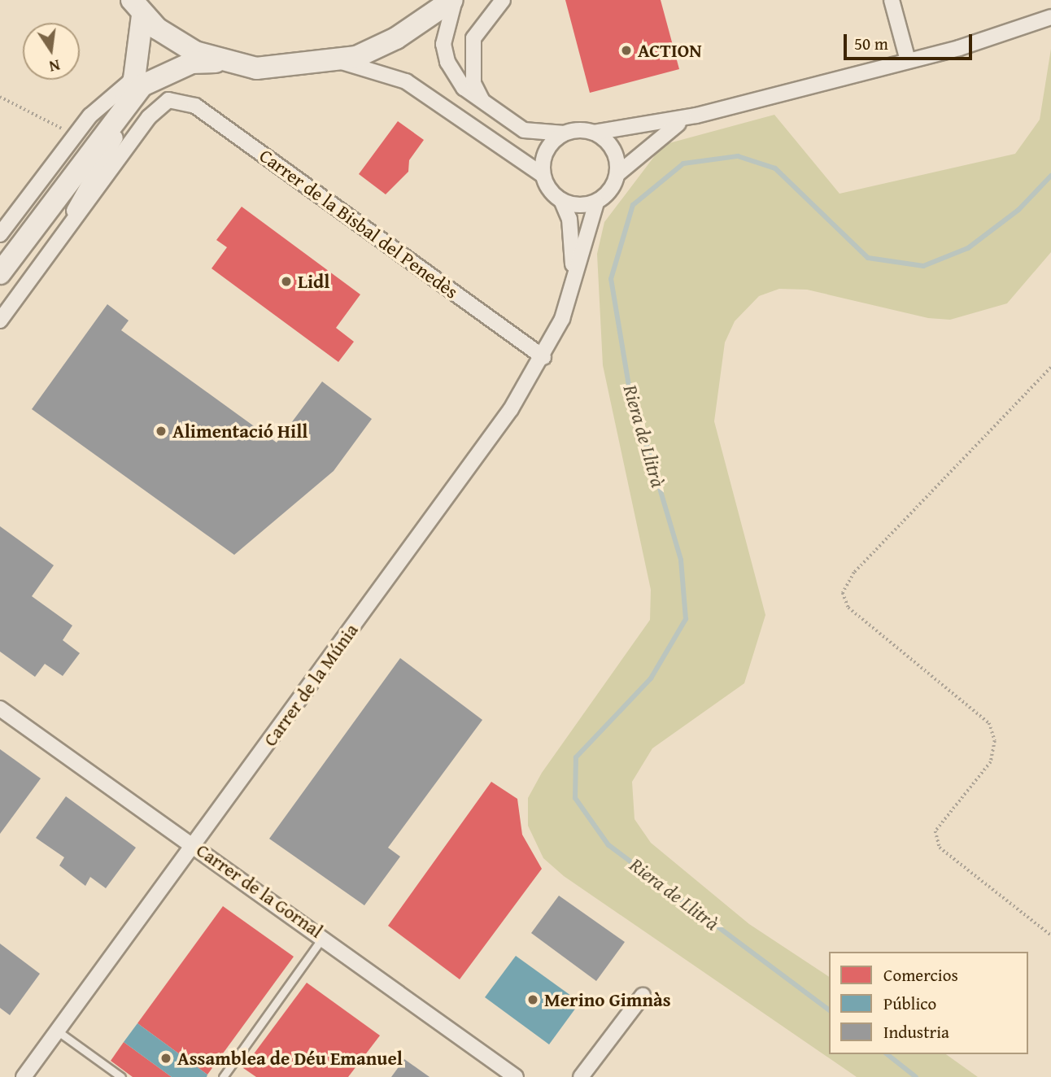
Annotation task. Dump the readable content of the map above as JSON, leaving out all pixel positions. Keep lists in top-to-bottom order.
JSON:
{
  "streets": {
    "street": ["Carrer de la Bisbal del Penedès", "Carrer de la Múnia", "Carrer de la Gornal"]
  },
  "crossings": [
    ["Carrer de la Bisbal del Penedès", "Carrer de la Múnia"],
    ["Carrer de la Múnia", "Carrer de la Gornal"]
  ],
  "water": ["Riera de Llitrà"],
  "places": [
    "ACTION",
    "Lidl",
    "Alimentació Hill",
    "Merino Gimnàs",
    "Assamblea de Déu Emanuel"
  ],
  "legend": ["Comercios", "Público", "Industria"],
  "scale_bar": "50 m",
  "north": "bottom"
}
